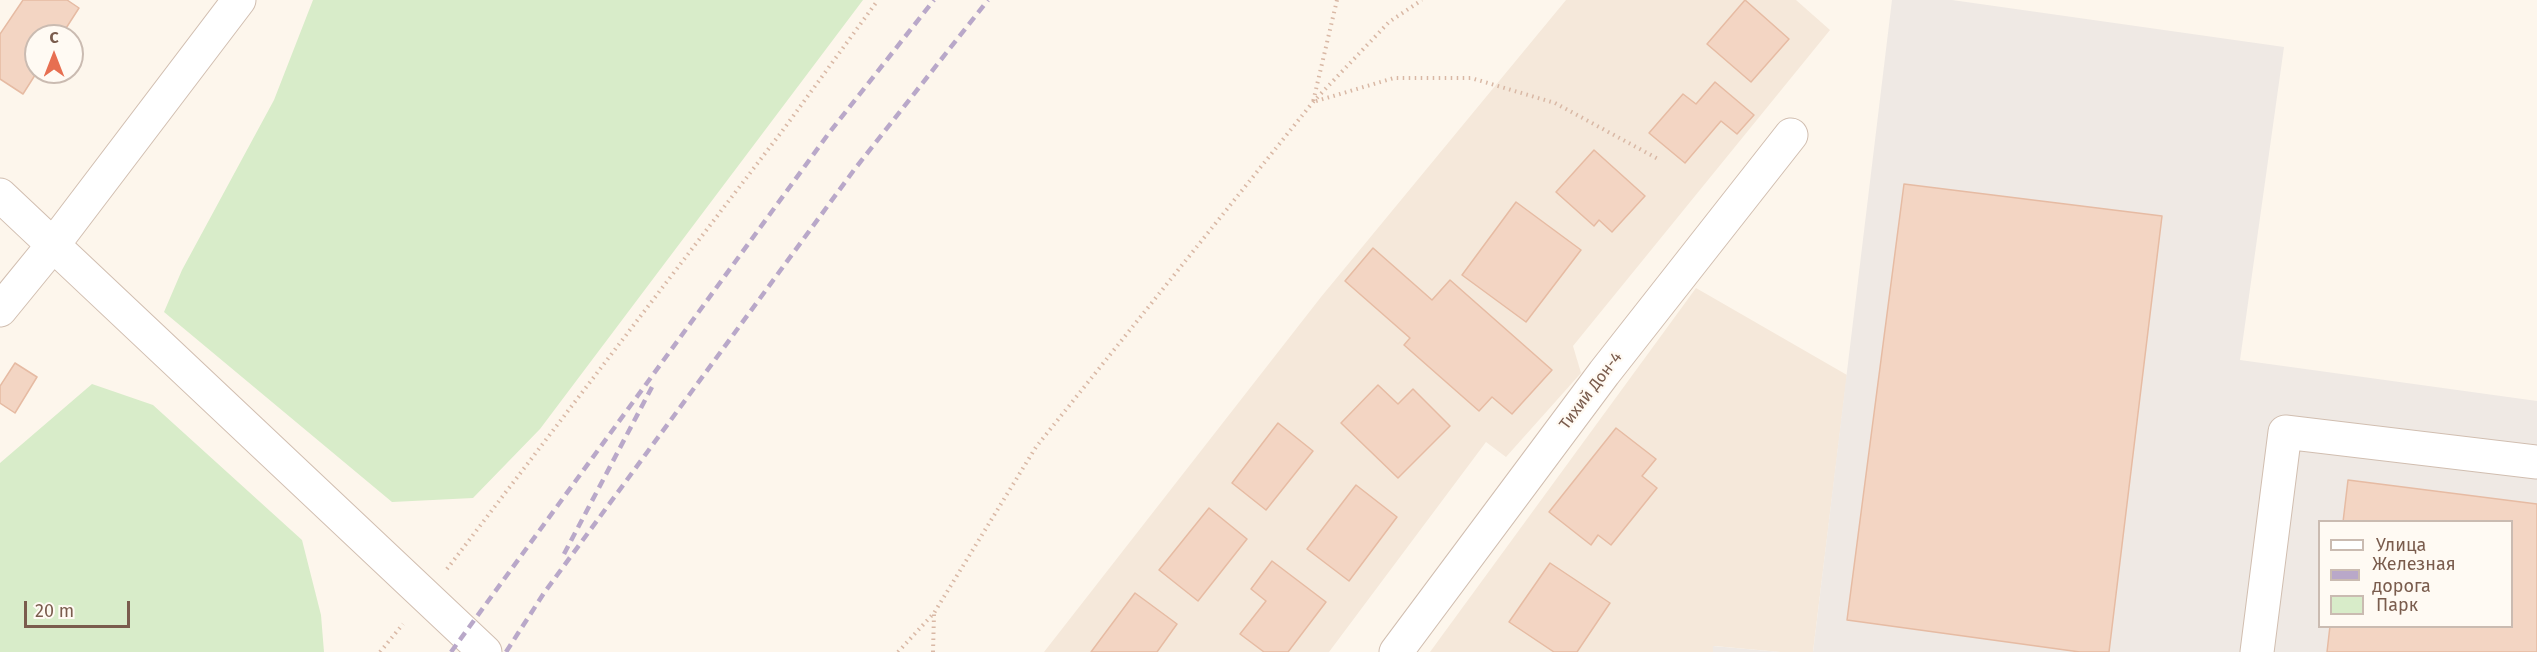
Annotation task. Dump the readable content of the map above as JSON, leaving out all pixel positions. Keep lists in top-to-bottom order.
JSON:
{
  "streets": {
    "street": ["Тихий Дон-4"]
  },
  "legend": ["Улица", "Железная дорога", "Парк"],
  "scale_bar": "20 m",
  "north": "top"
}
